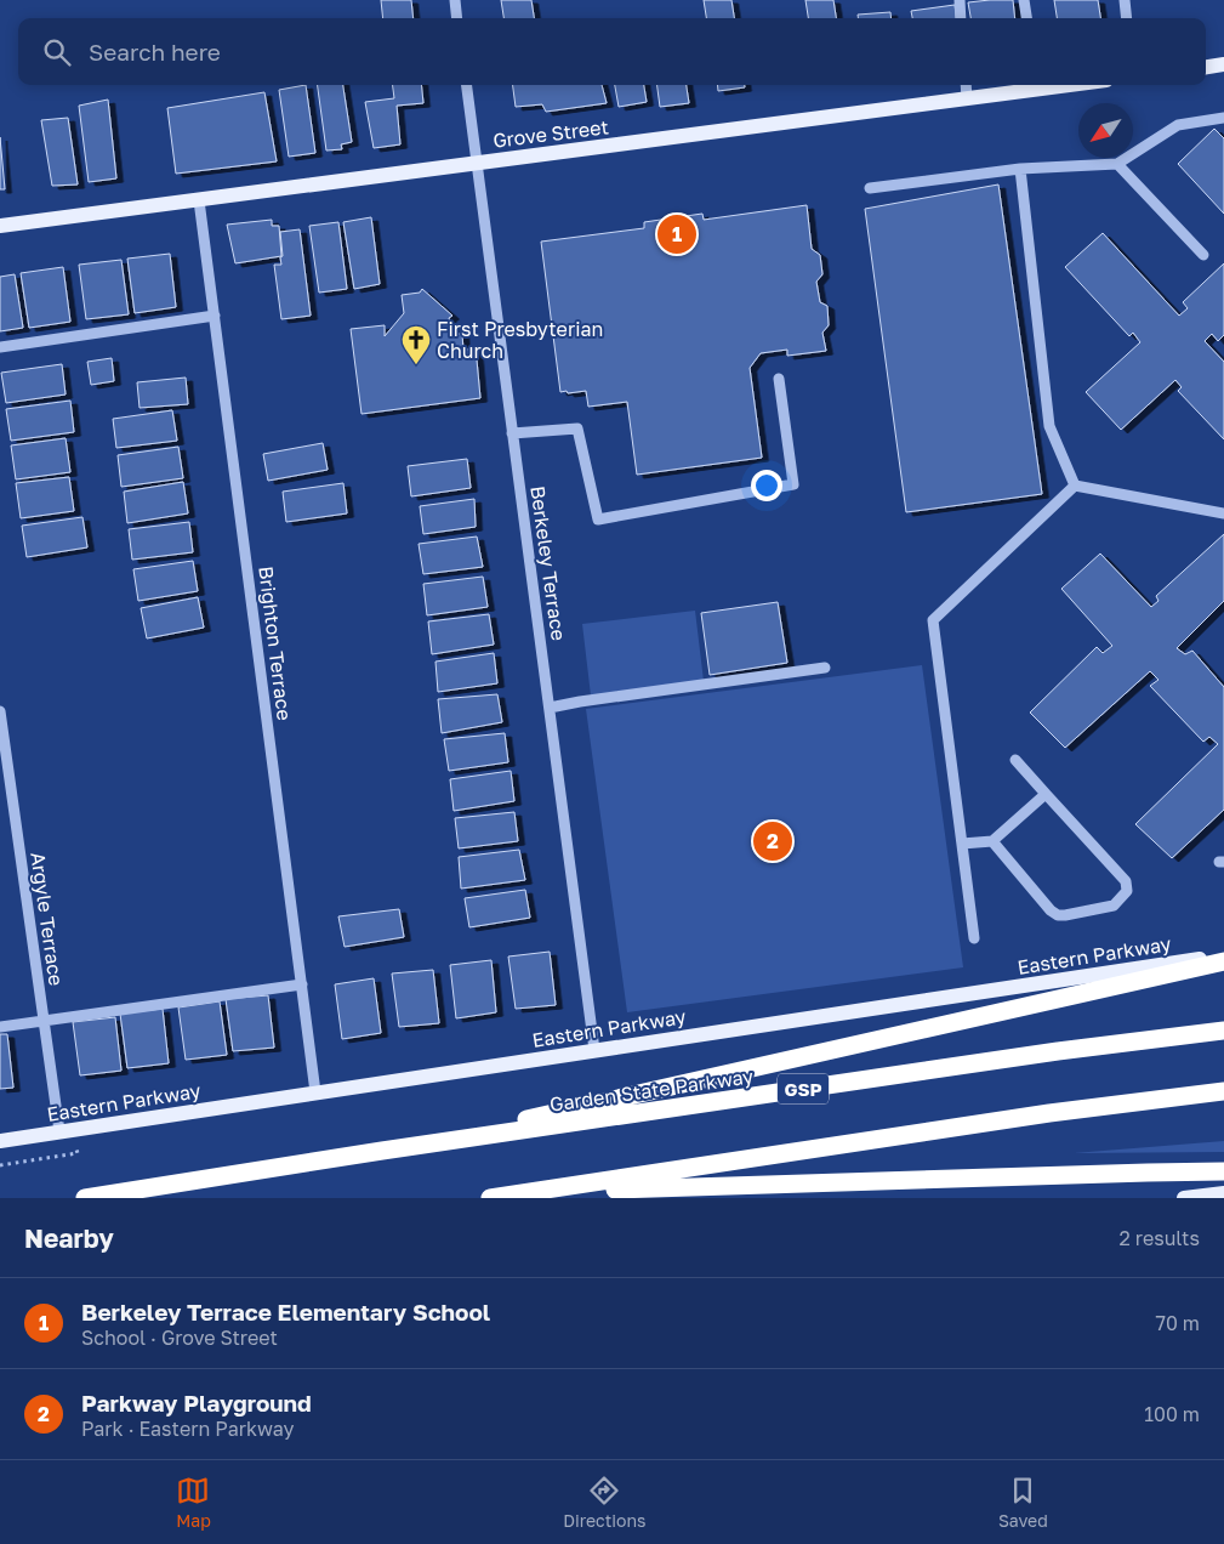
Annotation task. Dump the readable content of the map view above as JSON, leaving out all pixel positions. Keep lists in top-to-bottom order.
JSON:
{
  "streets": {
    "highway": ["GSP", "Garden State Parkway"],
    "main road": ["Grove Street", "Eastern Parkway"],
    "street": ["Berkeley Terrace", "Brighton Terrace", "Argyle Terrace"]
  },
  "crossings": [
    ["Grove Street", "Berkeley Terrace"],
    ["Grove Street", "Brighton Terrace"],
    ["Berkeley Terrace", "Eastern Parkway"],
    ["Brighton Terrace", "Eastern Parkway"],
    ["Argyle Terrace", "Eastern Parkway"]
  ],
  "places": {
    "church": ["First Presbyterian Church"]
  },
  "north": "bottom left",
  "page": {
    "search": "Search here",
    "pins": ["1", "2"],
    "heading": ["Nearby", "2 results"],
    "list": [
      {
        "mark": "1",
        "name": "Berkeley Terrace Elementary School",
        "note": "School · Grove Street",
        "value": "70 m"
      },
      {
        "mark": "2",
        "name": "Parkway Playground",
        "note": "Park · Eastern Parkway",
        "value": "100 m"
      }
    ],
    "nav": ["Map", "Directions", "Saved"]
  }
}
